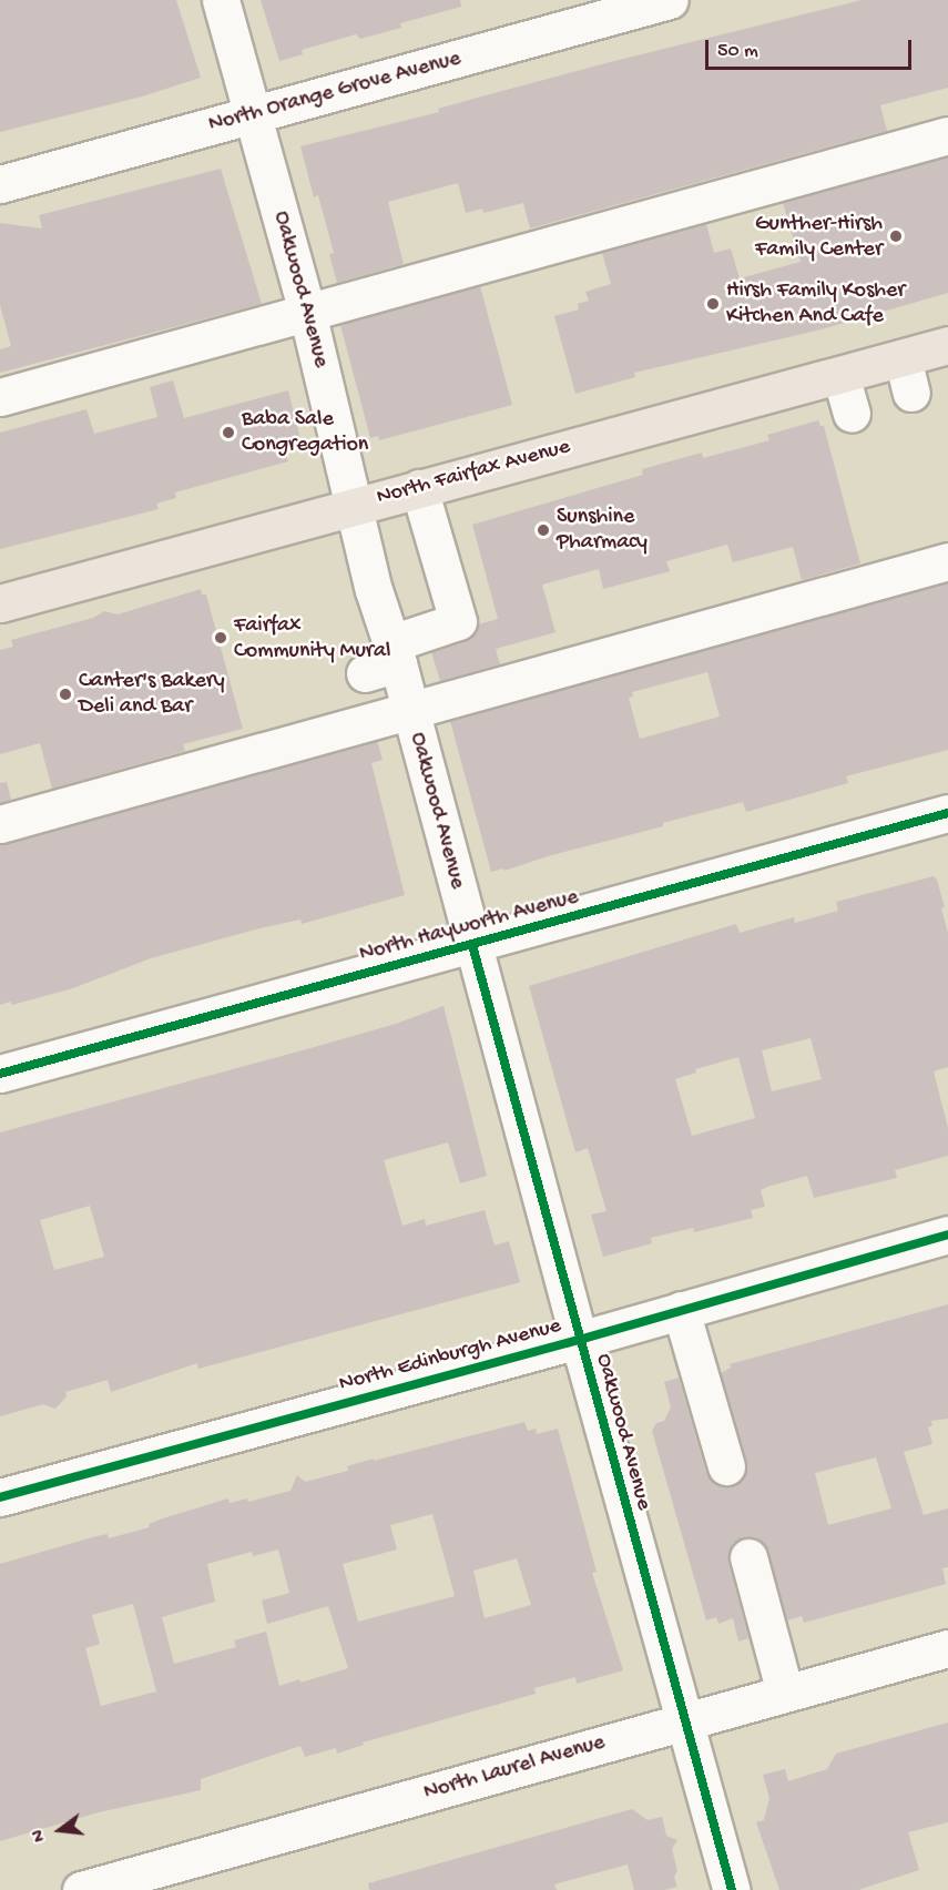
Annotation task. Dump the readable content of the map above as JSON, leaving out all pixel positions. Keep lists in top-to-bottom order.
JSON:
{
  "streets": {
    "main road": ["North Fairfax Avenue"],
    "street": [
      "North Orange Grove Avenue",
      "Oakwood Avenue",
      "North Hayworth Avenue",
      "North Edinburgh Avenue",
      "North Laurel Avenue"
    ]
  },
  "crossings": [
    ["North Orange Grove Avenue", "Oakwood Avenue"],
    ["Oakwood Avenue", "North Fairfax Avenue"],
    ["Oakwood Avenue", "North Hayworth Avenue"],
    ["Oakwood Avenue", "North Edinburgh Avenue"],
    ["Oakwood Avenue", "North Laurel Avenue"]
  ],
  "places": [
    "Gunther-Hirsh Family Center",
    "Hirsh Family Kosher Kitchen And Cafe",
    "Baba Sale Congregation",
    "Sunshine Pharmacy",
    "Fairfax Community Mural",
    "Canter's Bakery Deli and Bar"
  ],
  "scale_bar": "50 m",
  "north": "left"
}
